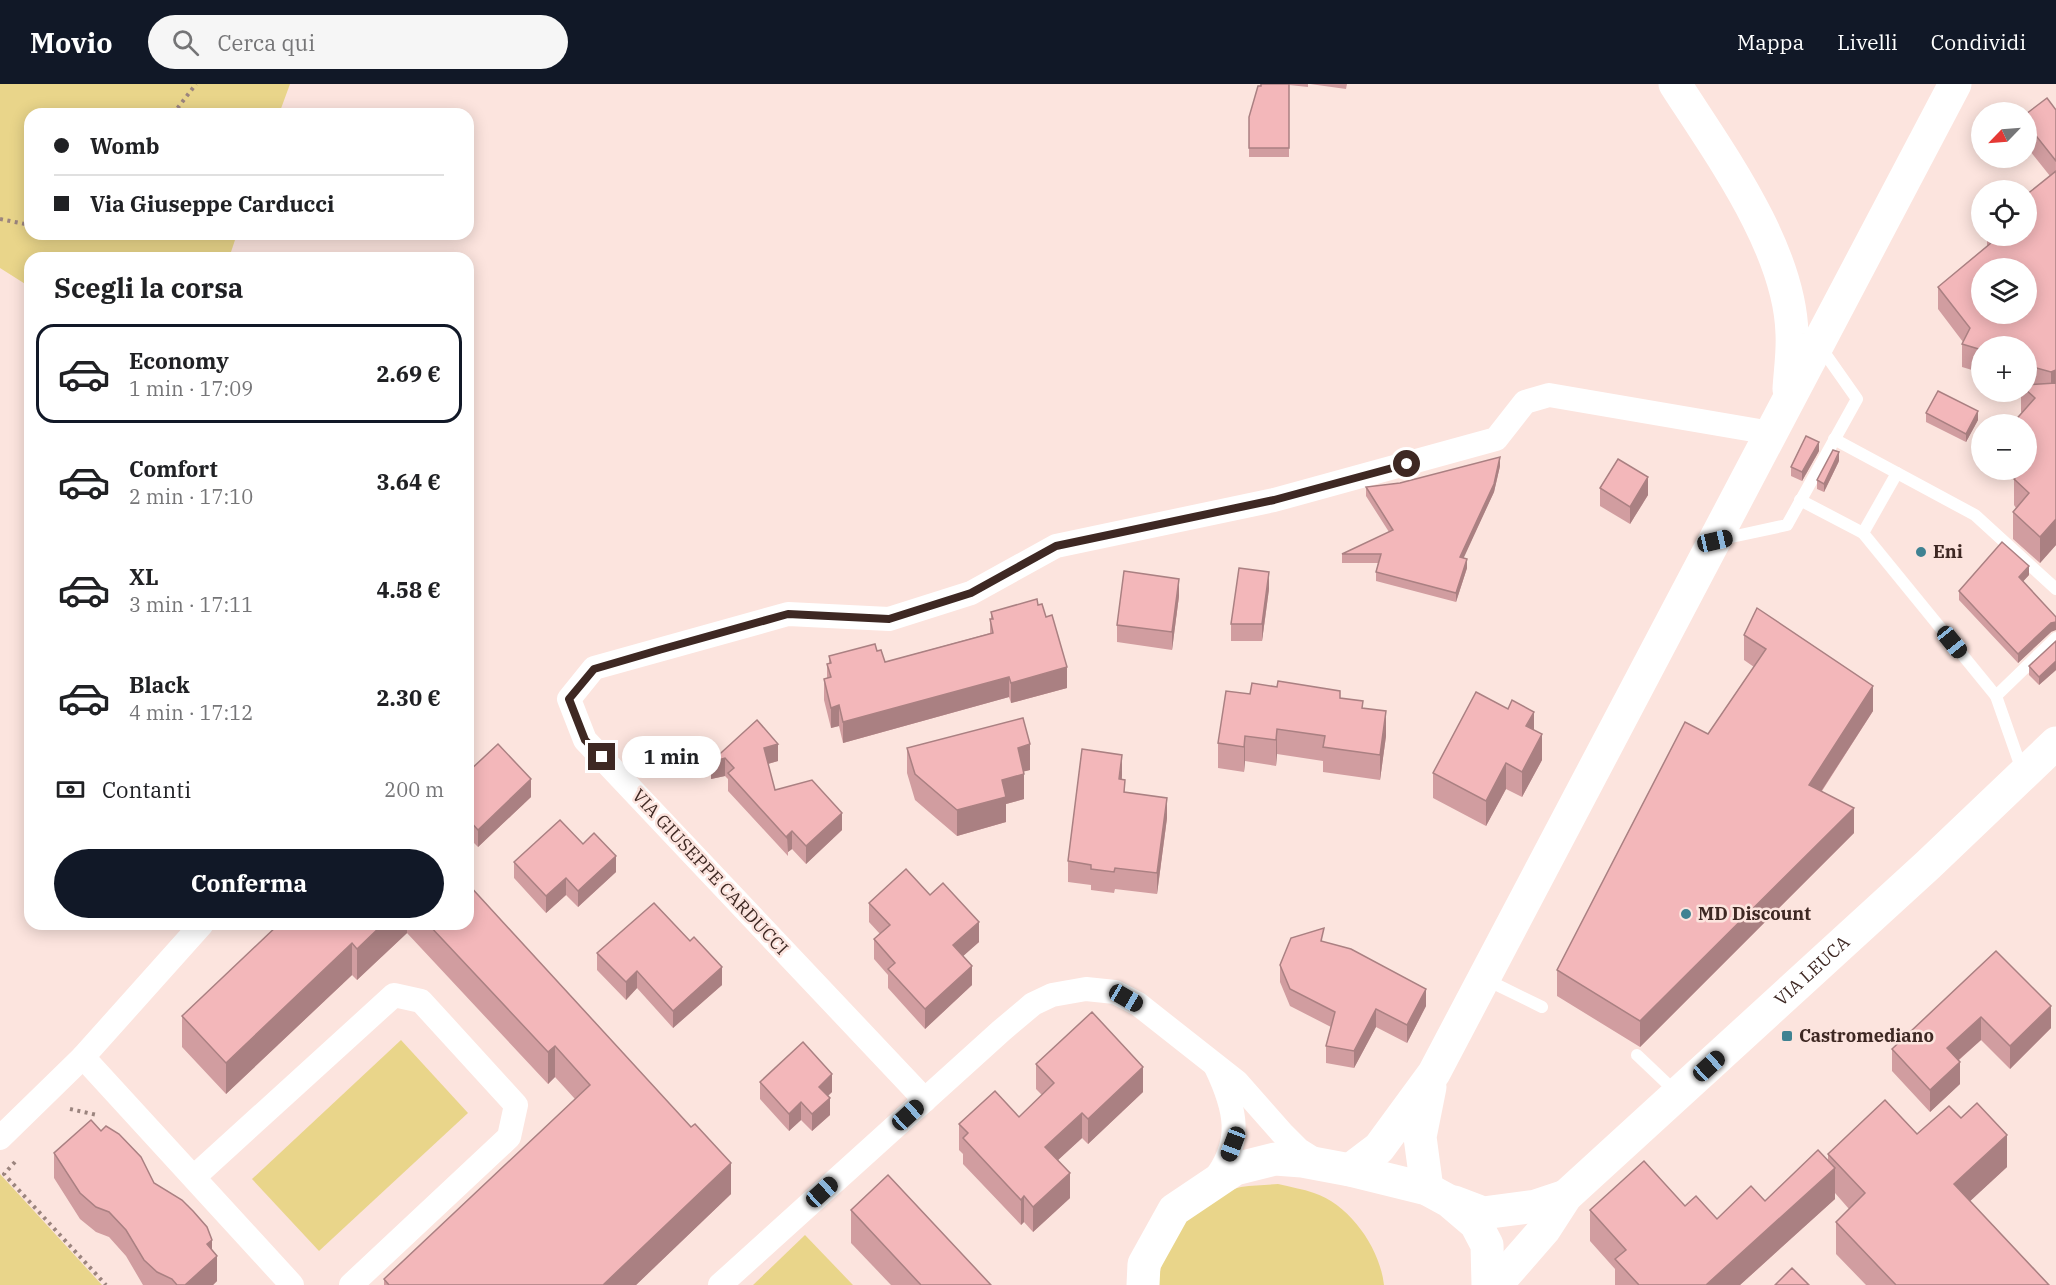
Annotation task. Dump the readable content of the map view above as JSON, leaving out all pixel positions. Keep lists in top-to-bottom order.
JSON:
{
  "streets": {
    "main road": ["VIA LEUCA"],
    "street": ["VIA GIUSEPPE CARDUCCI"]
  },
  "places": {
    "other": ["Eni", "MD Discount"],
    "transit": ["Castromediano"]
  },
  "north": "bottom left",
  "page": {
    "header": "Movio",
    "search": "Cerca qui",
    "nav": ["Mappa", "Livelli", "Condividi"],
    "map_buttons": ["+", "−"],
    "banner": ["Womb", "Via Giuseppe Carducci"],
    "heading": "Scegli la corsa",
    "list": [
      {
        "name": "Economy",
        "note": "1 min · 17:09",
        "value": "2.69 €"
      },
      {
        "name": "Comfort",
        "note": "2 min · 17:10",
        "value": "3.64 €"
      },
      {
        "name": "XL",
        "note": "3 min · 17:11",
        "value": "4.58 €"
      },
      {
        "name": "Black",
        "note": "4 min · 17:12",
        "value": "2.30 €"
      }
    ],
    "bubble": "1 min",
    "pay": ["Contanti", "200 m"],
    "buttons": "Conferma"
  }
}
